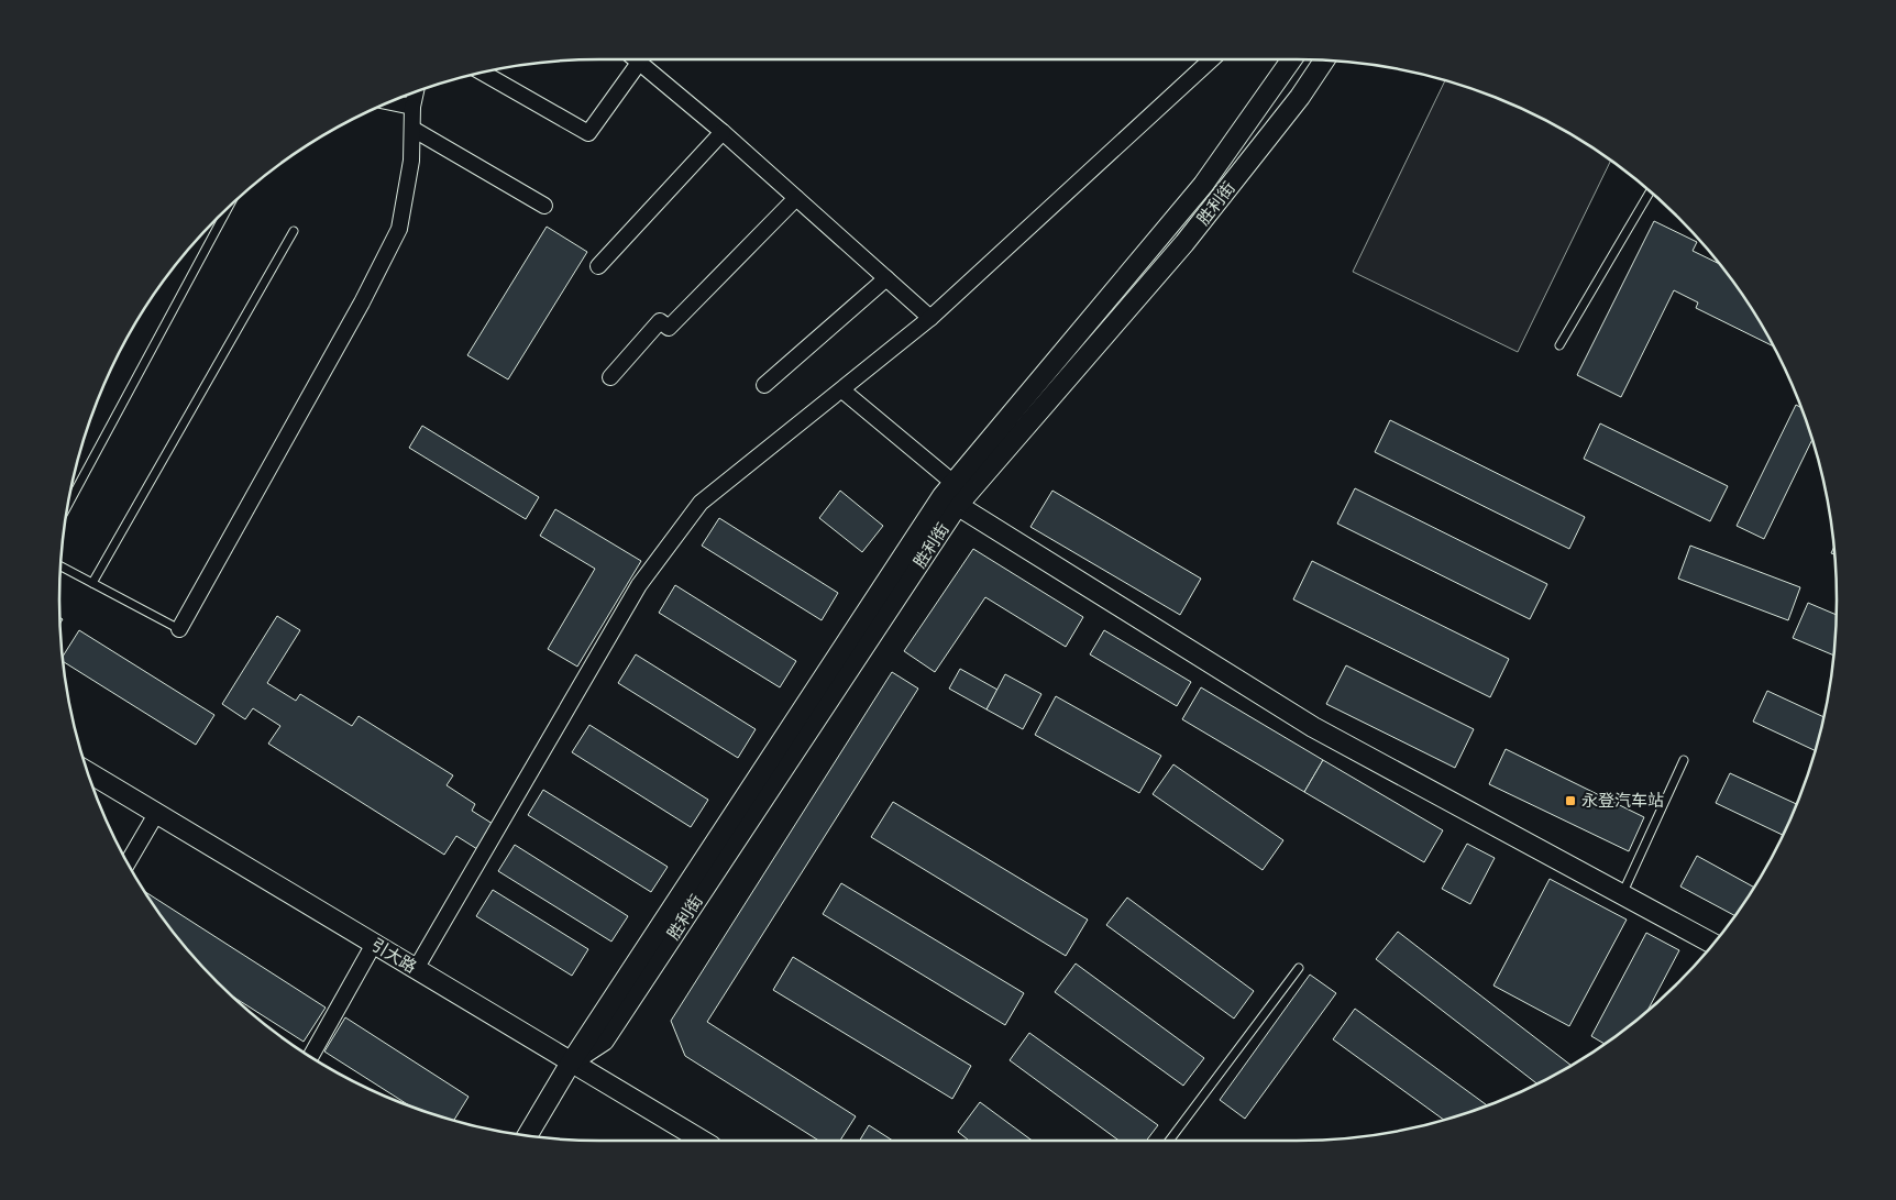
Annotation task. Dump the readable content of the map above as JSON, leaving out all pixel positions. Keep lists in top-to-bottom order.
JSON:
{
  "streets": {
    "street": ["胜利街", "引大路"]
  },
  "crossings": [
    ["胜利街", "引大路"]
  ],
  "places": {
    "transit": ["永登汽车站"]
  }
}
